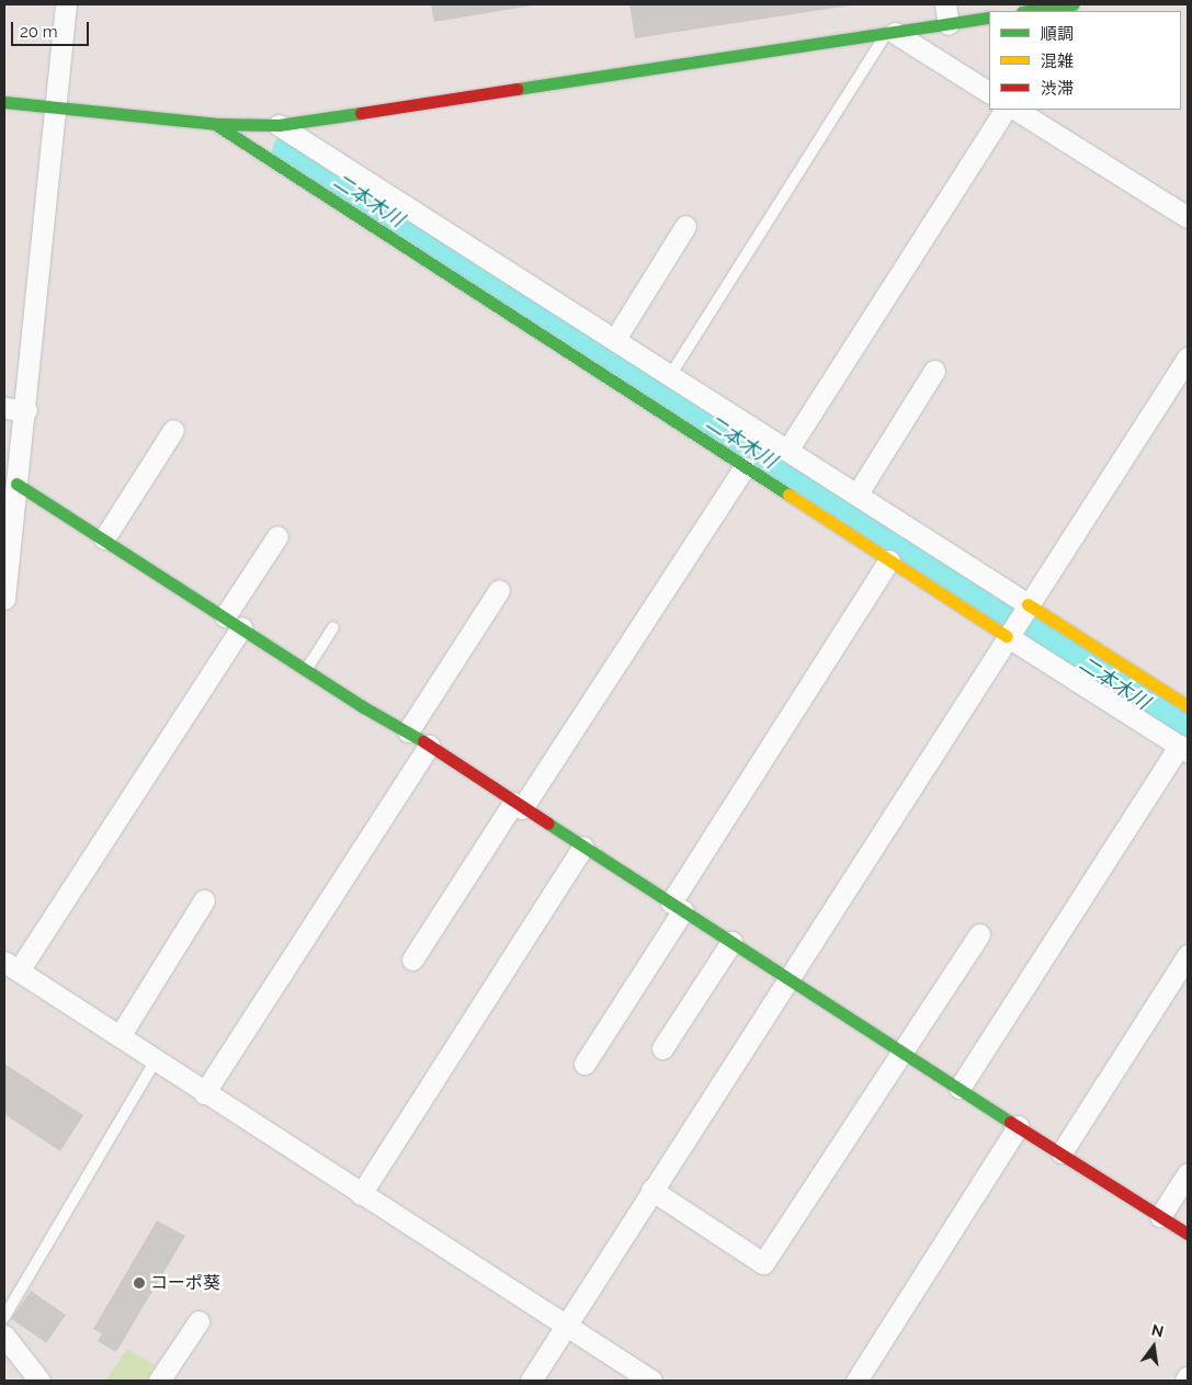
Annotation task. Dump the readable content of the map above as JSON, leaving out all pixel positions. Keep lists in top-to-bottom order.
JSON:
{
  "water": ["二本木川"],
  "places": ["コーポ葵"],
  "legend": ["順調", "混雑", "渋滞"],
  "scale_bar": "20 m",
  "north": "top"
}
